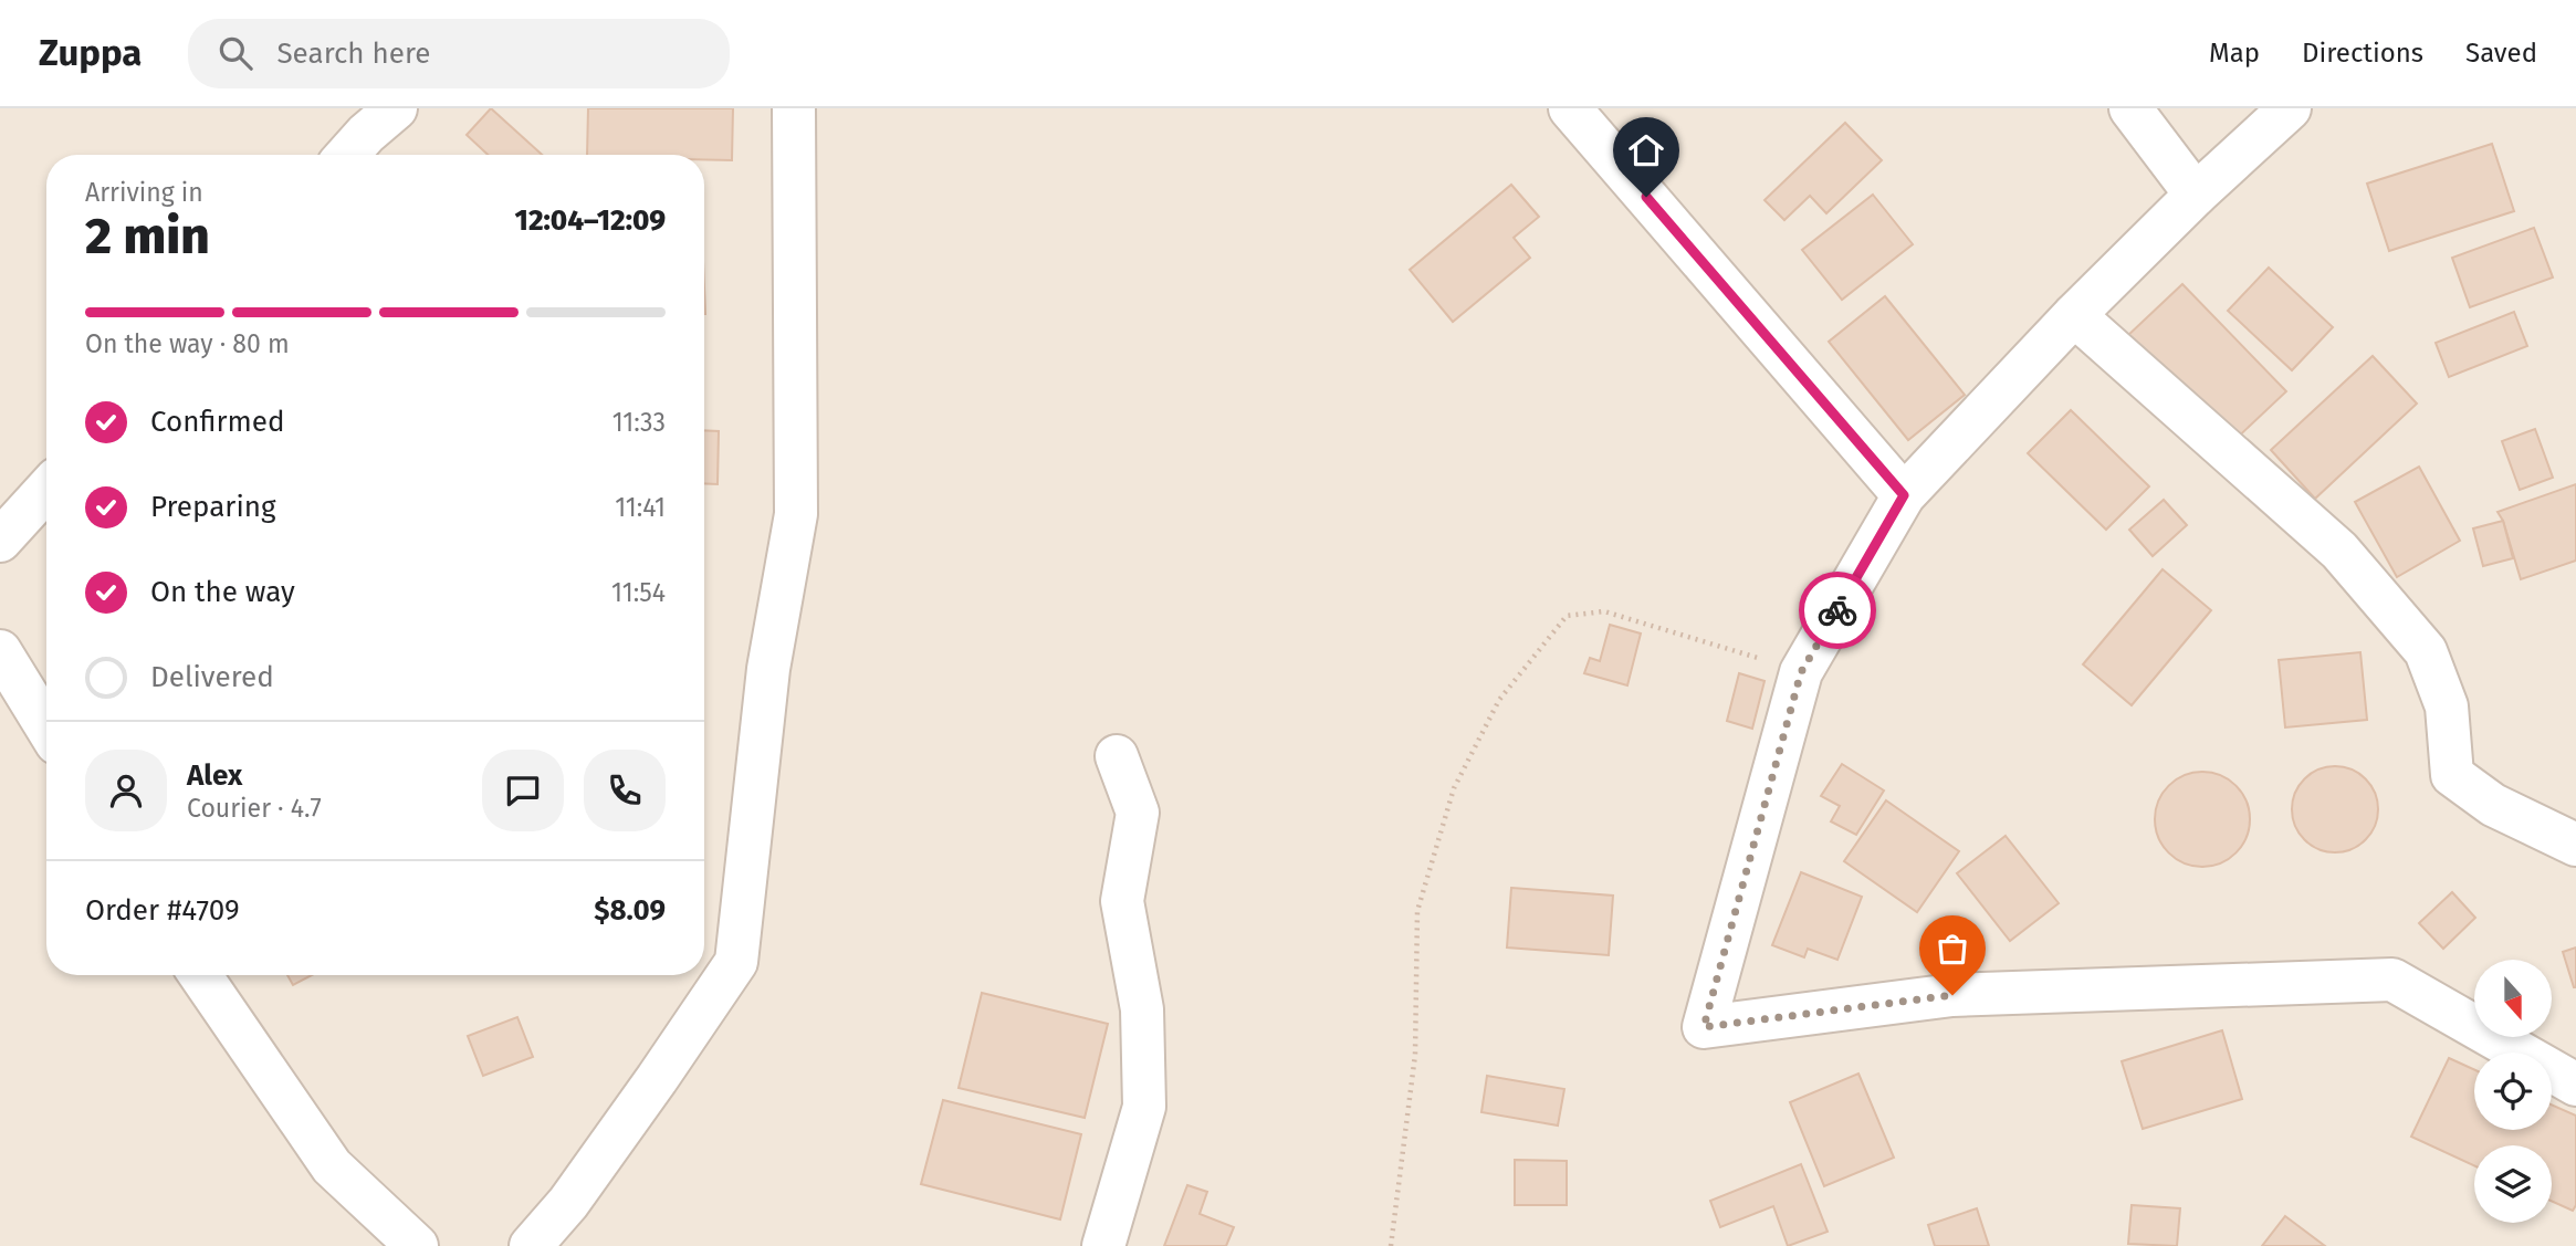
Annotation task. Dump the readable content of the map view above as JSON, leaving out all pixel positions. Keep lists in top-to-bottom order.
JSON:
{
  "north": "bottom",
  "page": {
    "header": "Zuppa",
    "search": "Search here",
    "nav": ["Map", "Directions", "Saved"],
    "heading": ["2 min", "Arriving in", "12:04–12:09"],
    "panel": [
      "Alex",
      "Courier · 4.7",
      "Order #4709",
      "$8.09"
    ],
    "bar": "On the way · 80 m",
    "list": [
      ["Confirmed", "11:33"],
      ["Preparing", "11:41"],
      ["On the way", "11:54"],
      "Delivered"
    ]
  }
}
